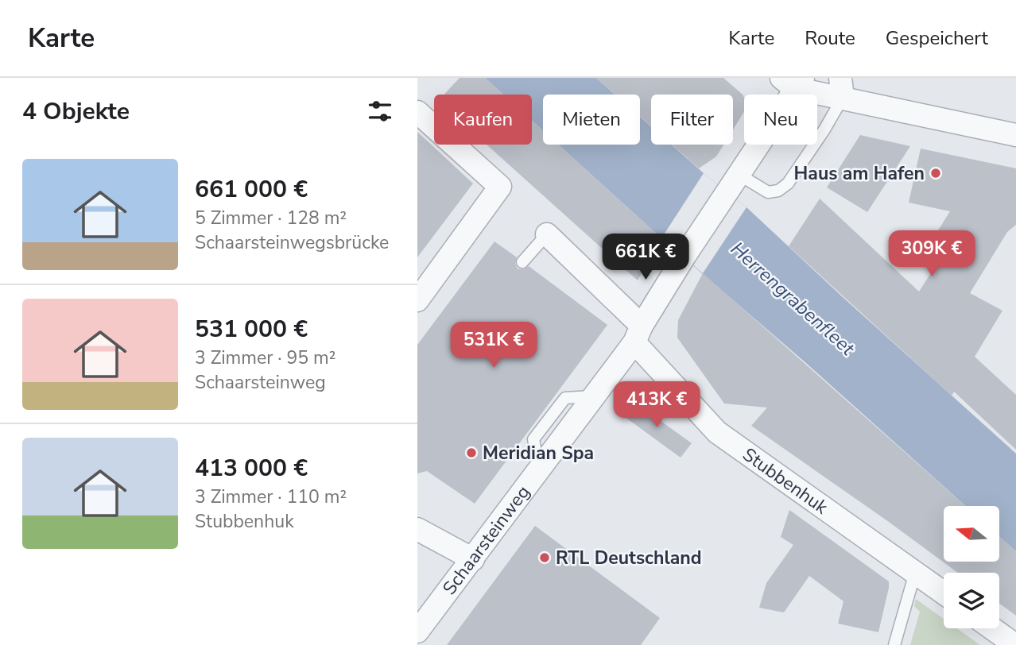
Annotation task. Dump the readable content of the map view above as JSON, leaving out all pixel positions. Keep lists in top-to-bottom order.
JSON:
{
  "streets": {
    "street": ["Stubbenhuk", "Schaarsteinweg"]
  },
  "crossings": [
    ["Stubbenhuk", "Schaarsteinweg"]
  ],
  "water": ["Herrengrabenfleet"],
  "places": ["Haus am Hafen", "Meridian Spa", "RTL Deutschland"],
  "north": "left",
  "page": {
    "header": "Karte",
    "nav": ["Karte", "Route", "Gespeichert"],
    "heading": "4 Objekte",
    "chip": [
      "Kaufen",
      "Mieten",
      "Filter",
      "Neu"
    ],
    "list": [
      {
        "name": "661 000 €",
        "note": "5 Zimmer · 128 m² · Schaarsteinwegsbrücke"
      },
      {
        "name": "531 000 €",
        "note": "3 Zimmer · 95 m² · Schaarsteinweg"
      },
      {
        "name": "413 000 €",
        "note": "3 Zimmer · 110 m² · Stubbenhuk"
      }
    ],
    "price": [
      "309K €",
      "661K €",
      "531K €",
      "413K €"
    ]
  }
}
